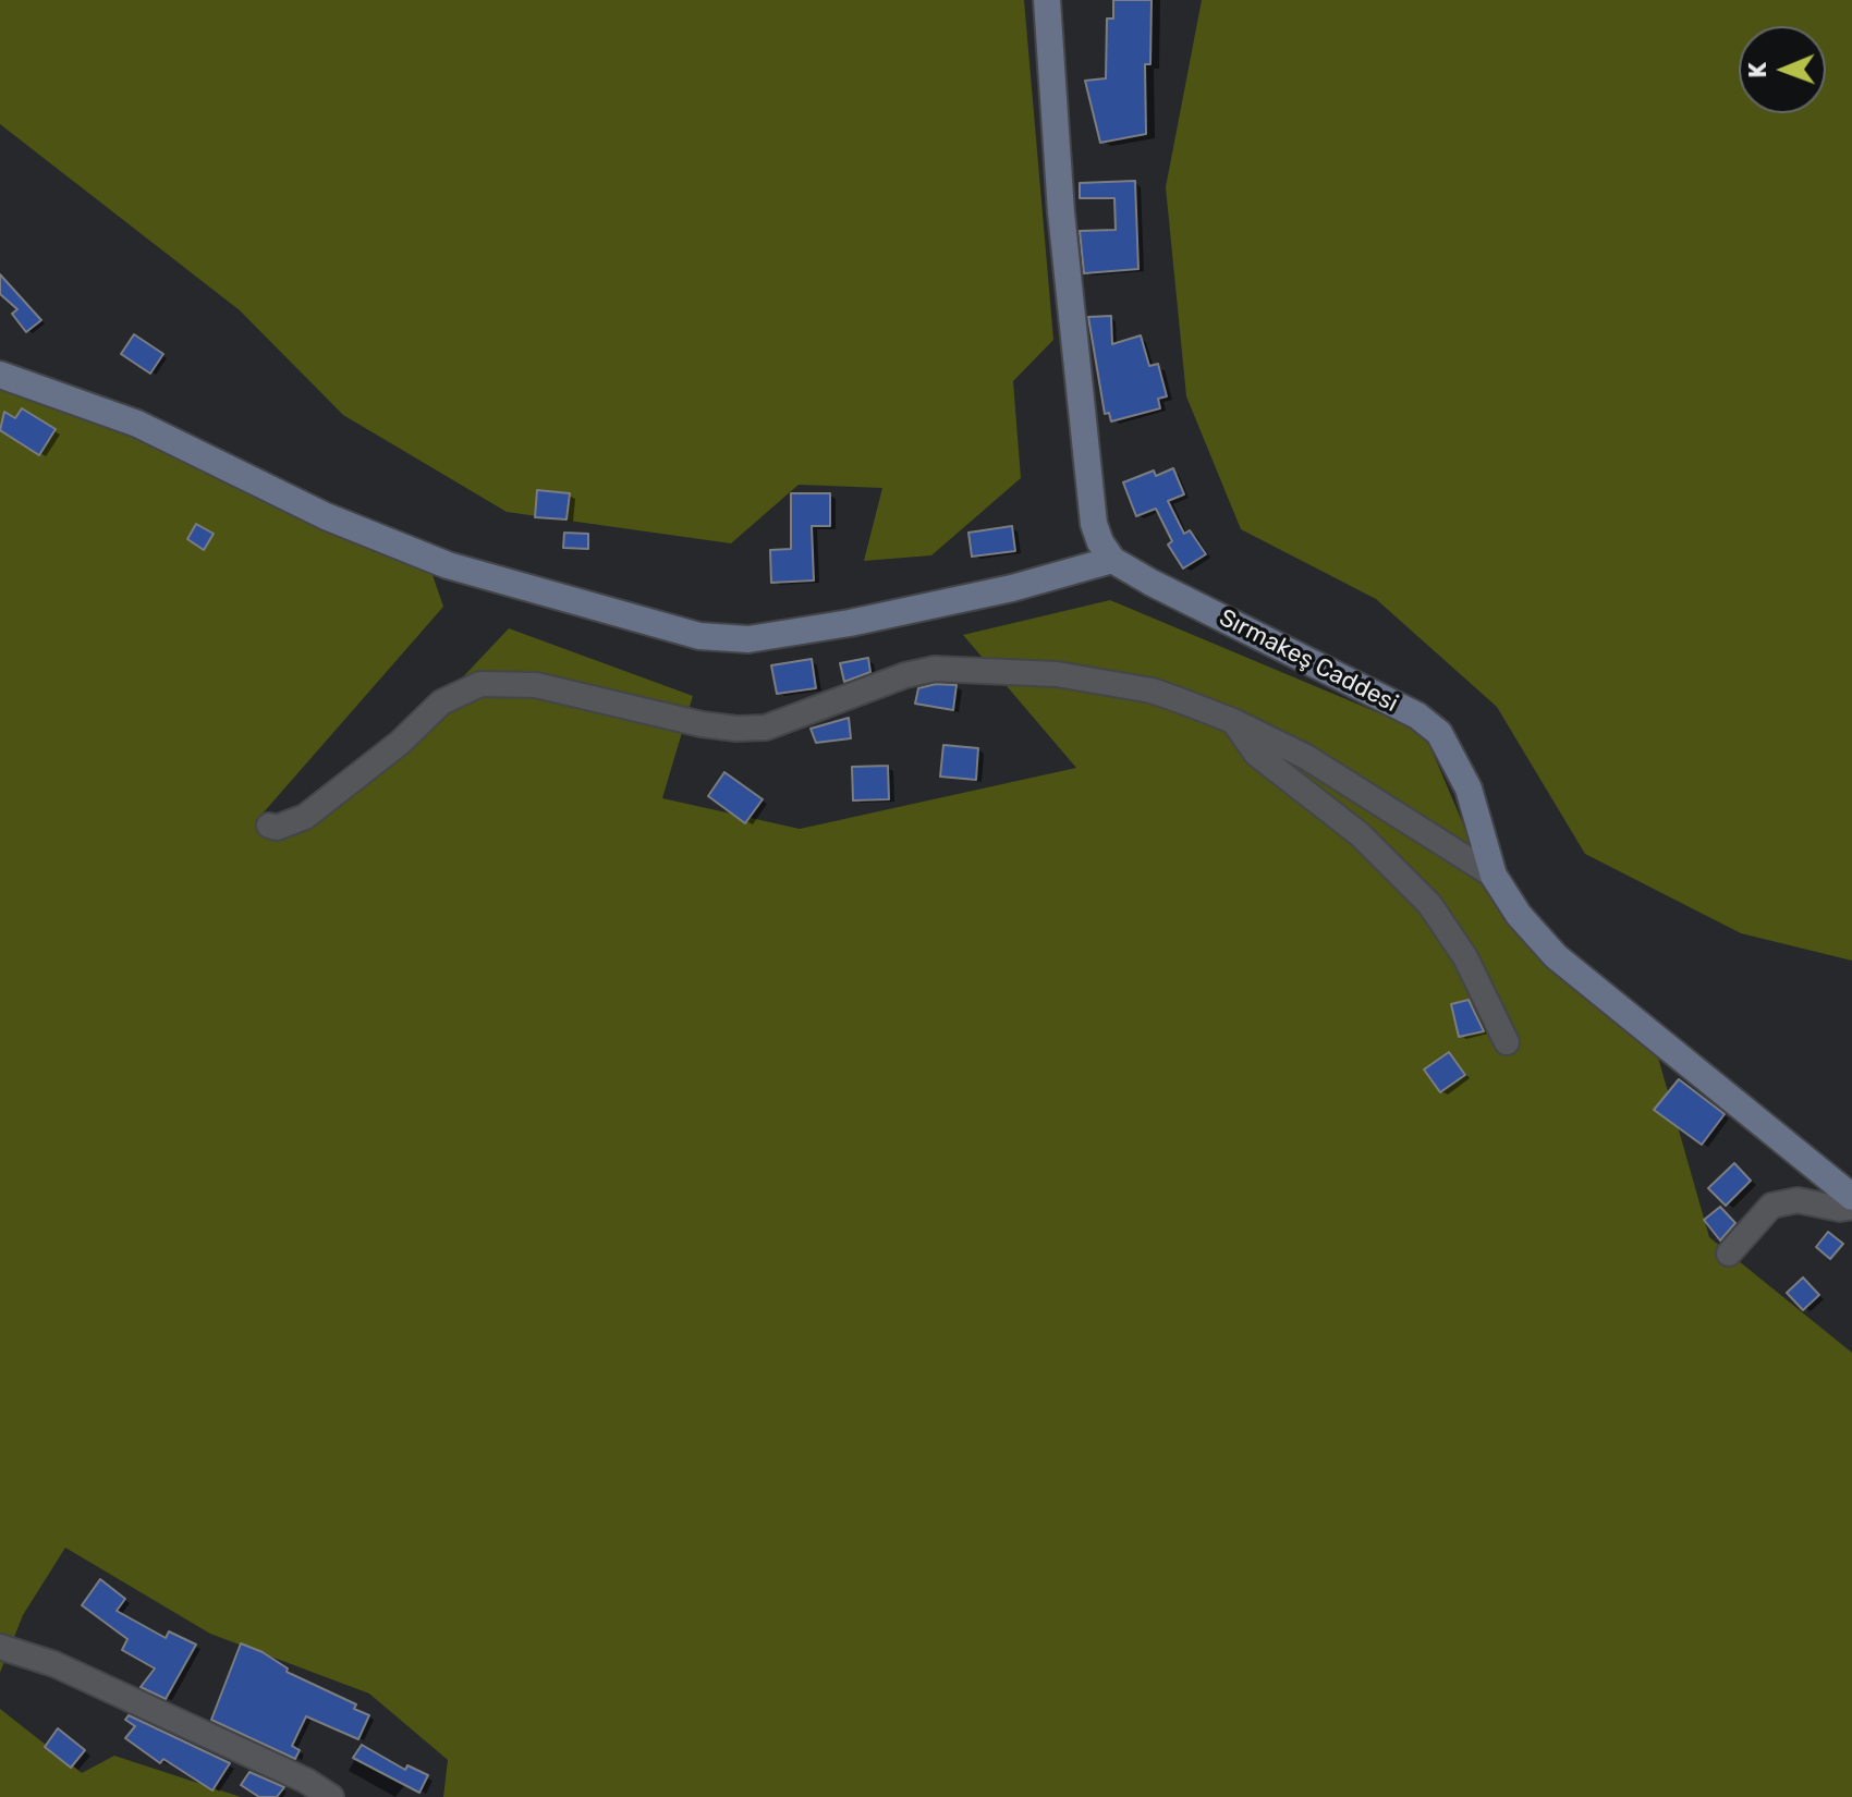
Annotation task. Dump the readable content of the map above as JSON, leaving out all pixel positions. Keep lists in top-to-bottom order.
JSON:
{
  "streets": {
    "main road": ["Sırmakeş Caddesi"]
  },
  "north": "left"
}
